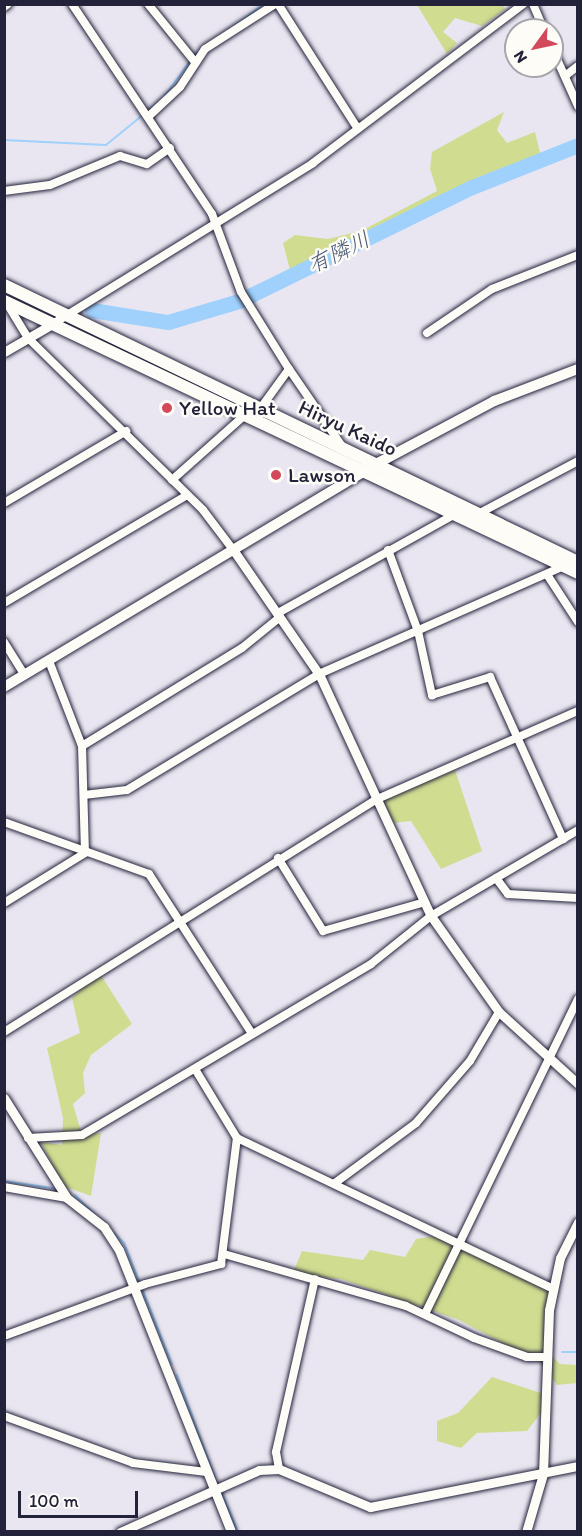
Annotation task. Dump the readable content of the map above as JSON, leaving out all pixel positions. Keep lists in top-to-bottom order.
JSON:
{
  "streets": {
    "highway": ["Hiryu Kaido"]
  },
  "water": ["有隣川"],
  "places": ["Yellow Hat", "Lawson"],
  "scale_bar": "100 m",
  "north": "bottom left"
}
